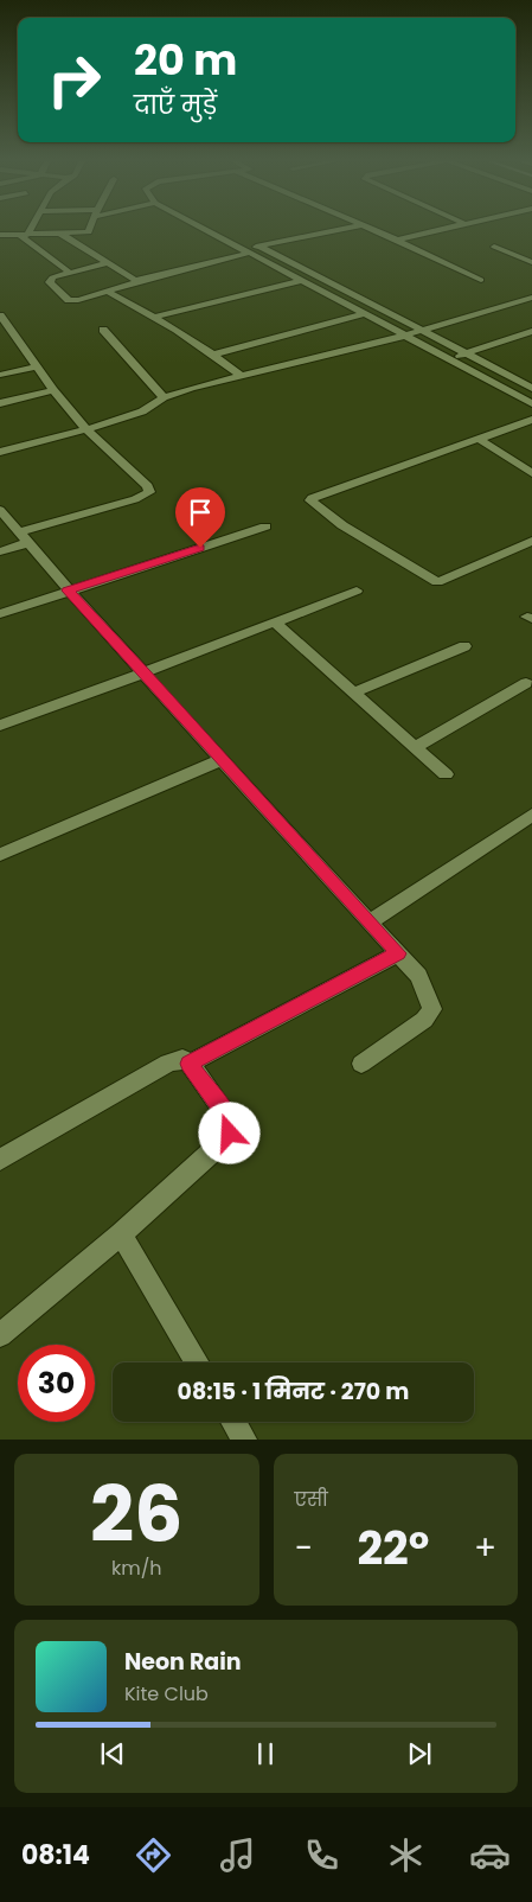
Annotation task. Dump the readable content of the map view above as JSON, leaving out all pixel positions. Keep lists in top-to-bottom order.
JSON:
{
  "page": {
    "turn": ["20 m", "दाएँ मुड़ें"],
    "limit": "30",
    "trip": "08:15 · 1 मिनट · 270 m",
    "tile": [
      ["26", "km/h"],
      "एसी"
    ],
    "heat": ["−", "22°", "+"],
    "song": ["Neon Rain", "Kite Club"],
    "tabs": "08:14"
  }
}
